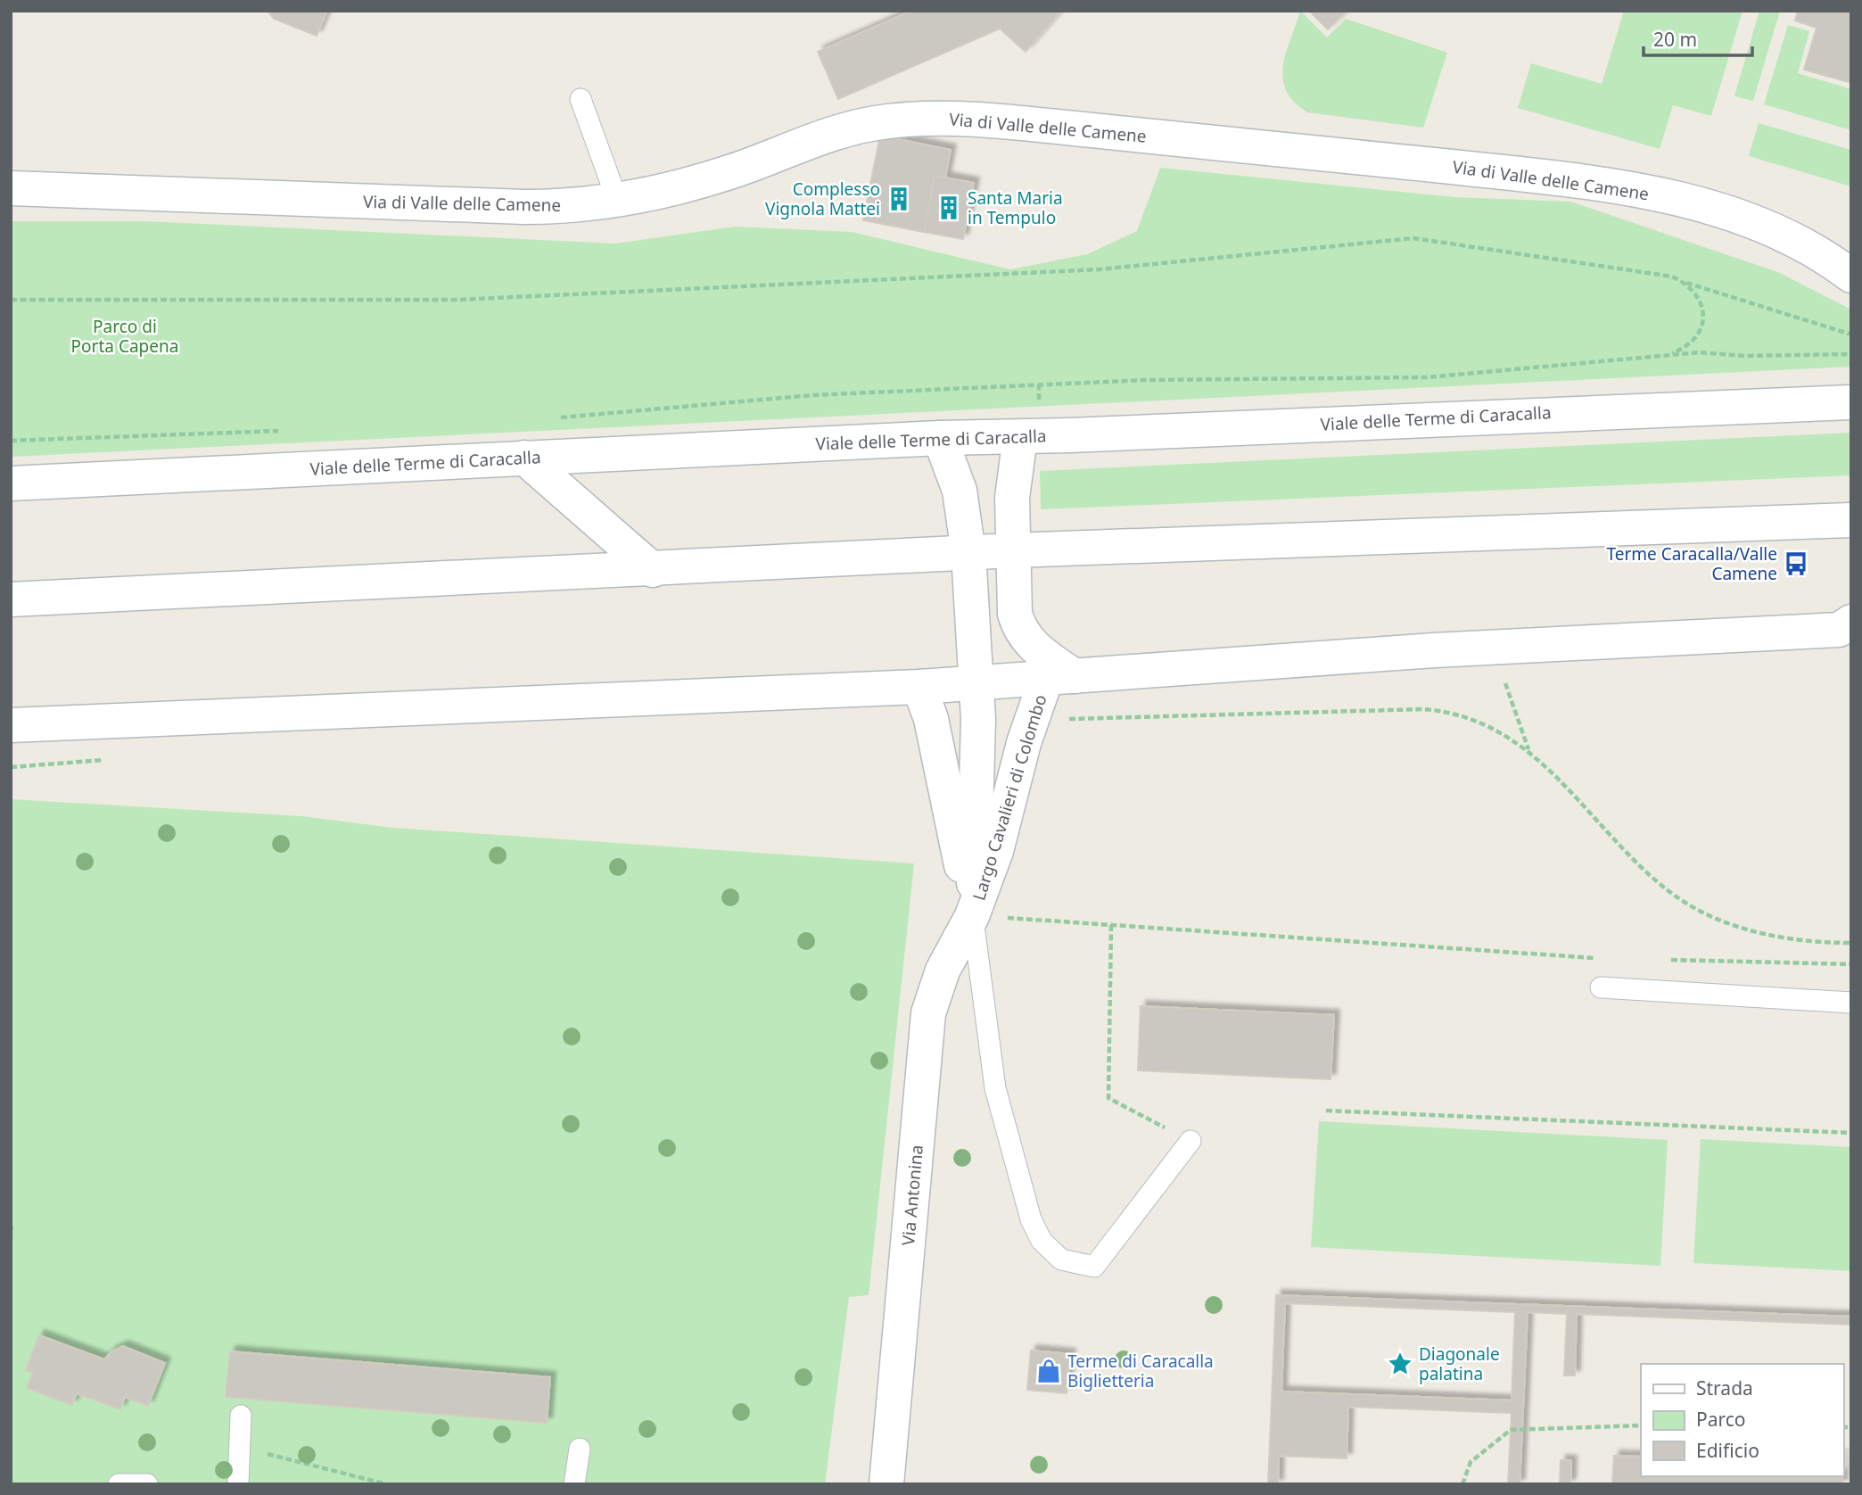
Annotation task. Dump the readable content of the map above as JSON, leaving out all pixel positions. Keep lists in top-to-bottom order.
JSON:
{
  "streets": {
    "main road": [
      "Via di Valle delle Camene",
      "Viale delle Terme di Caracalla",
      "Largo Cavalieri di Colombo",
      "Via Antonina"
    ]
  },
  "crossings": [
    ["Viale delle Terme di Caracalla", "Largo Cavalieri di Colombo"],
    ["Largo Cavalieri di Colombo", "Via Antonina"]
  ],
  "parks": ["Parco di Porta Capena"],
  "places": {
    "building": ["Complesso Vignola Mattei", "Santa Maria in Tempulo"],
    "bus stop": ["Terme Caracalla/Valle Camene"],
    "place": ["Diagonale palatina"],
    "shop": ["Terme di Caracalla Biglietteria"]
  },
  "legend": ["Strada", "Parco", "Edificio"],
  "scale_bar": "20 m"
}
